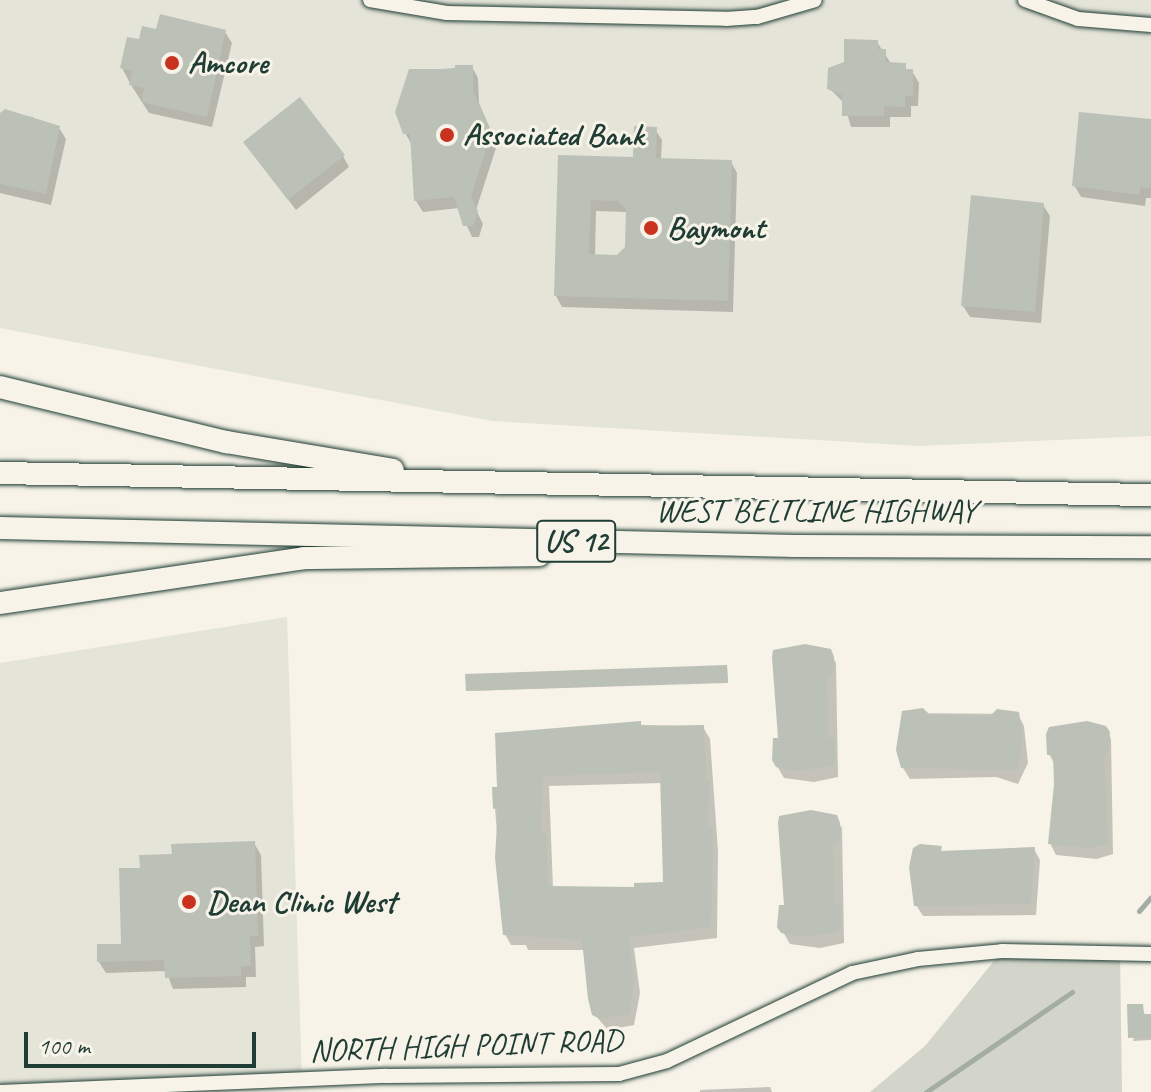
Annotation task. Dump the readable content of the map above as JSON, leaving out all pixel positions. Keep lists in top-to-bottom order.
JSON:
{
  "streets": {
    "highway": ["WEST BELTLINE HIGHWAY", "US 12"],
    "street": ["NORTH HIGH POINT ROAD"]
  },
  "places": [
    "Amcore",
    "Associated Bank",
    "Baymont",
    "Dean Clinic West"
  ],
  "scale_bar": "100 m"
}
